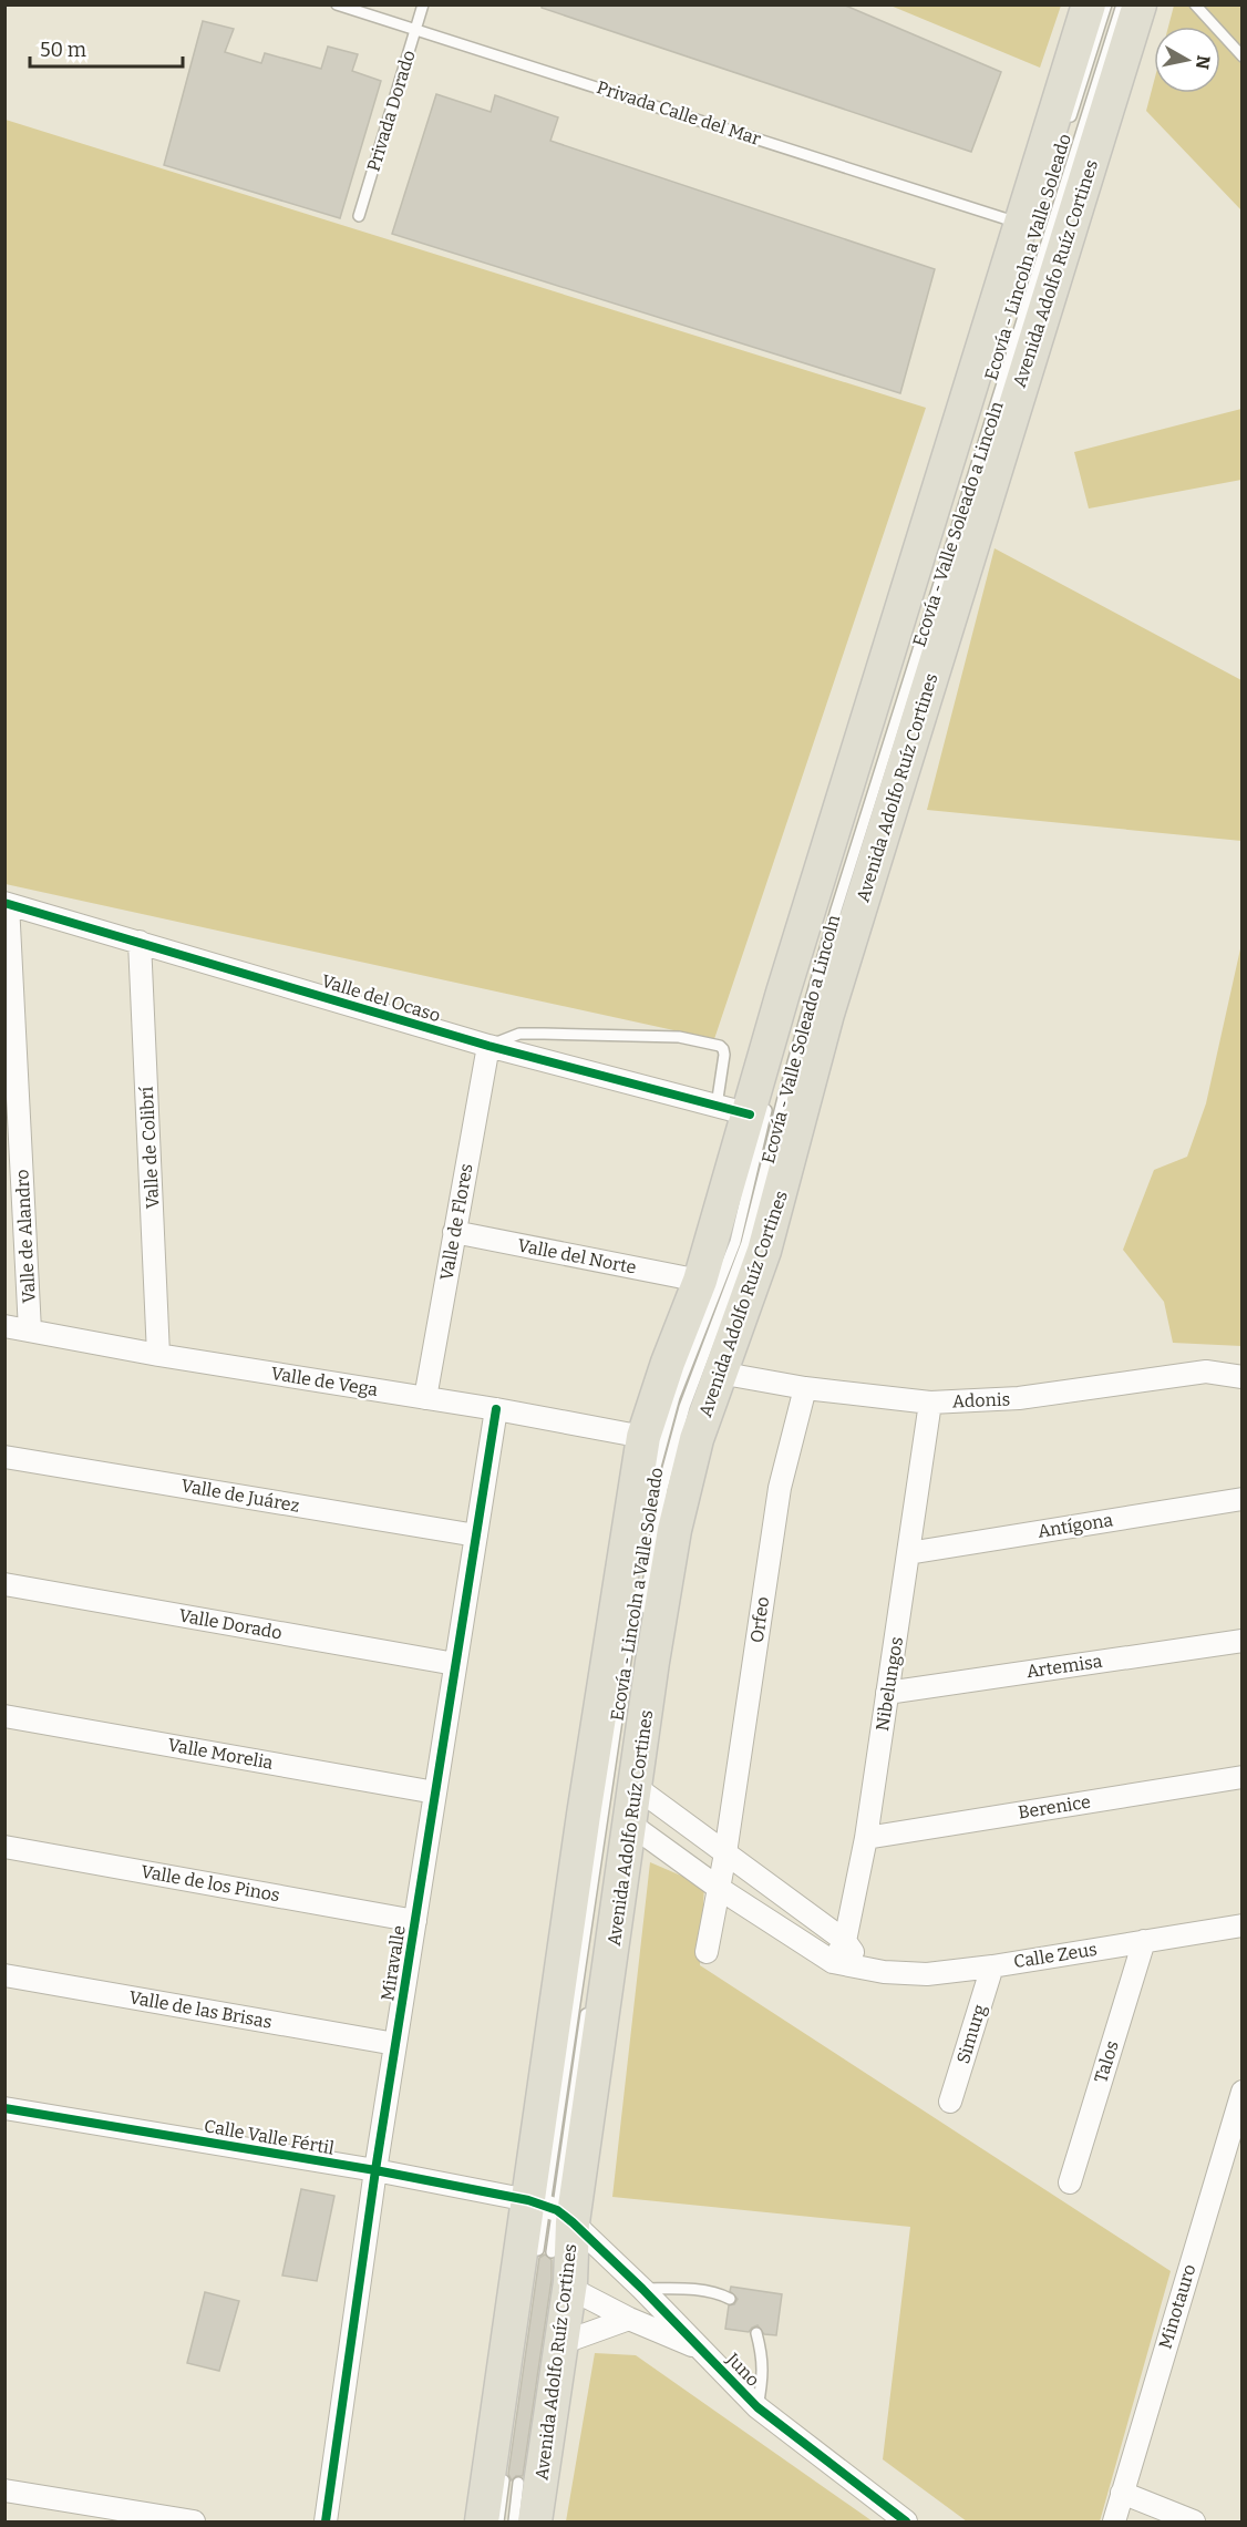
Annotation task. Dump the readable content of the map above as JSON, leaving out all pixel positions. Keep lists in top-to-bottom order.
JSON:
{
  "streets": {
    "main road": ["Avenida Adolfo Ruíz Cortines"],
    "street": [
      "Valle del Ocaso",
      "Valle de Colibrí",
      "Valle de Flores",
      "Valle de Alandro",
      "Valle del Norte",
      "Valle de Vega",
      "Adonis",
      "Valle de Juárez",
      "Antígona",
      "Orfeo",
      "Valle Dorado",
      "Artemisa",
      "Nibelungos",
      "Valle Morelia",
      "Berenice",
      "Valle de los Pinos",
      "Calle Zeus",
      "Miravalle",
      "Valle de las Brisas",
      "Simurg",
      "Talos",
      "Calle Valle Fértil",
      "Minotauro",
      "Juno"
    ],
    "lane": [
      "Privada Dorado",
      "Privada Calle del Mar",
      "Ecovía - Lincoln a Valle Soleado",
      "Ecovía - Valle Soleado a Lincoln"
    ]
  },
  "crossings": [
    ["Privada Dorado", "Privada Calle del Mar"],
    ["Privada Calle del Mar", "Avenida Adolfo Ruíz Cortines"],
    ["Ecovía - Lincoln a Valle Soleado", "Avenida Adolfo Ruíz Cortines"],
    ["Ecovía - Lincoln a Valle Soleado", "Valle del Ocaso"],
    ["Ecovía - Lincoln a Valle Soleado", "Calle Valle Fértil"],
    ["Ecovía - Lincoln a Valle Soleado", "Juno"],
    ["Avenida Adolfo Ruíz Cortines", "Valle del Ocaso"],
    ["Avenida Adolfo Ruíz Cortines", "Valle del Norte"],
    ["Avenida Adolfo Ruíz Cortines", "Valle de Vega"],
    ["Avenida Adolfo Ruíz Cortines", "Adonis"],
    ["Avenida Adolfo Ruíz Cortines", "Calle Zeus"],
    ["Avenida Adolfo Ruíz Cortines", "Calle Valle Fértil"],
    ["Avenida Adolfo Ruíz Cortines", "Juno"],
    ["Valle del Ocaso", "Valle de Colibrí"],
    ["Valle del Ocaso", "Valle de Flores"],
    ["Valle del Ocaso", "Valle de Alandro"],
    ["Valle de Colibrí", "Valle de Vega"],
    ["Valle de Flores", "Valle del Norte"],
    ["Valle de Flores", "Valle de Vega"],
    ["Valle de Alandro", "Valle de Vega"],
    ["Valle de Vega", "Miravalle"],
    ["Adonis", "Orfeo"],
    ["Adonis", "Nibelungos"],
    ["Valle de Juárez", "Miravalle"],
    ["Antígona", "Nibelungos"],
    ["Orfeo", "Calle Zeus"],
    ["Valle Dorado", "Miravalle"],
    ["Artemisa", "Nibelungos"],
    ["Nibelungos", "Berenice"],
    ["Nibelungos", "Calle Zeus"],
    ["Valle Morelia", "Miravalle"],
    ["Valle de los Pinos", "Miravalle"],
    ["Calle Zeus", "Simurg"],
    ["Calle Zeus", "Talos"],
    ["Miravalle", "Valle de las Brisas"],
    ["Miravalle", "Calle Valle Fértil"],
    ["Calle Valle Fértil", "Juno"]
  ],
  "scale_bar": "50 m",
  "north": "right"
}
